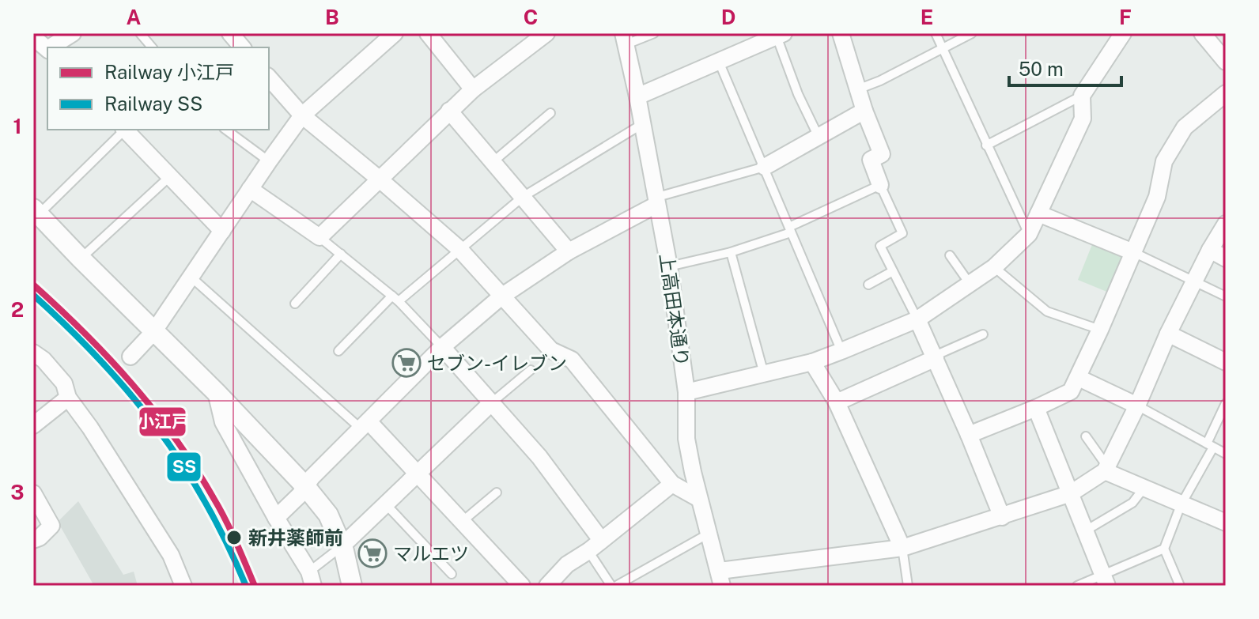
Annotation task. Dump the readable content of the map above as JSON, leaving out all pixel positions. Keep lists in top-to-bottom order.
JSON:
{
  "streets": {
    "street": ["上高田本通り"]
  },
  "places": {
    "supermarket": ["セブン-イレブン", "マルエツ"],
    "other": ["新井薬師前"]
  },
  "lines": ["rail line 小江戸", "rail line SS"],
  "legend": ["Railway 小江戸", "Railway SS"],
  "scale_bar": "50 m",
  "grid": {
    "columns": [
      "A",
      "B",
      "C",
      "D",
      "E",
      "F"
    ],
    "rows": ["1", "2", "3"]
  }
}
